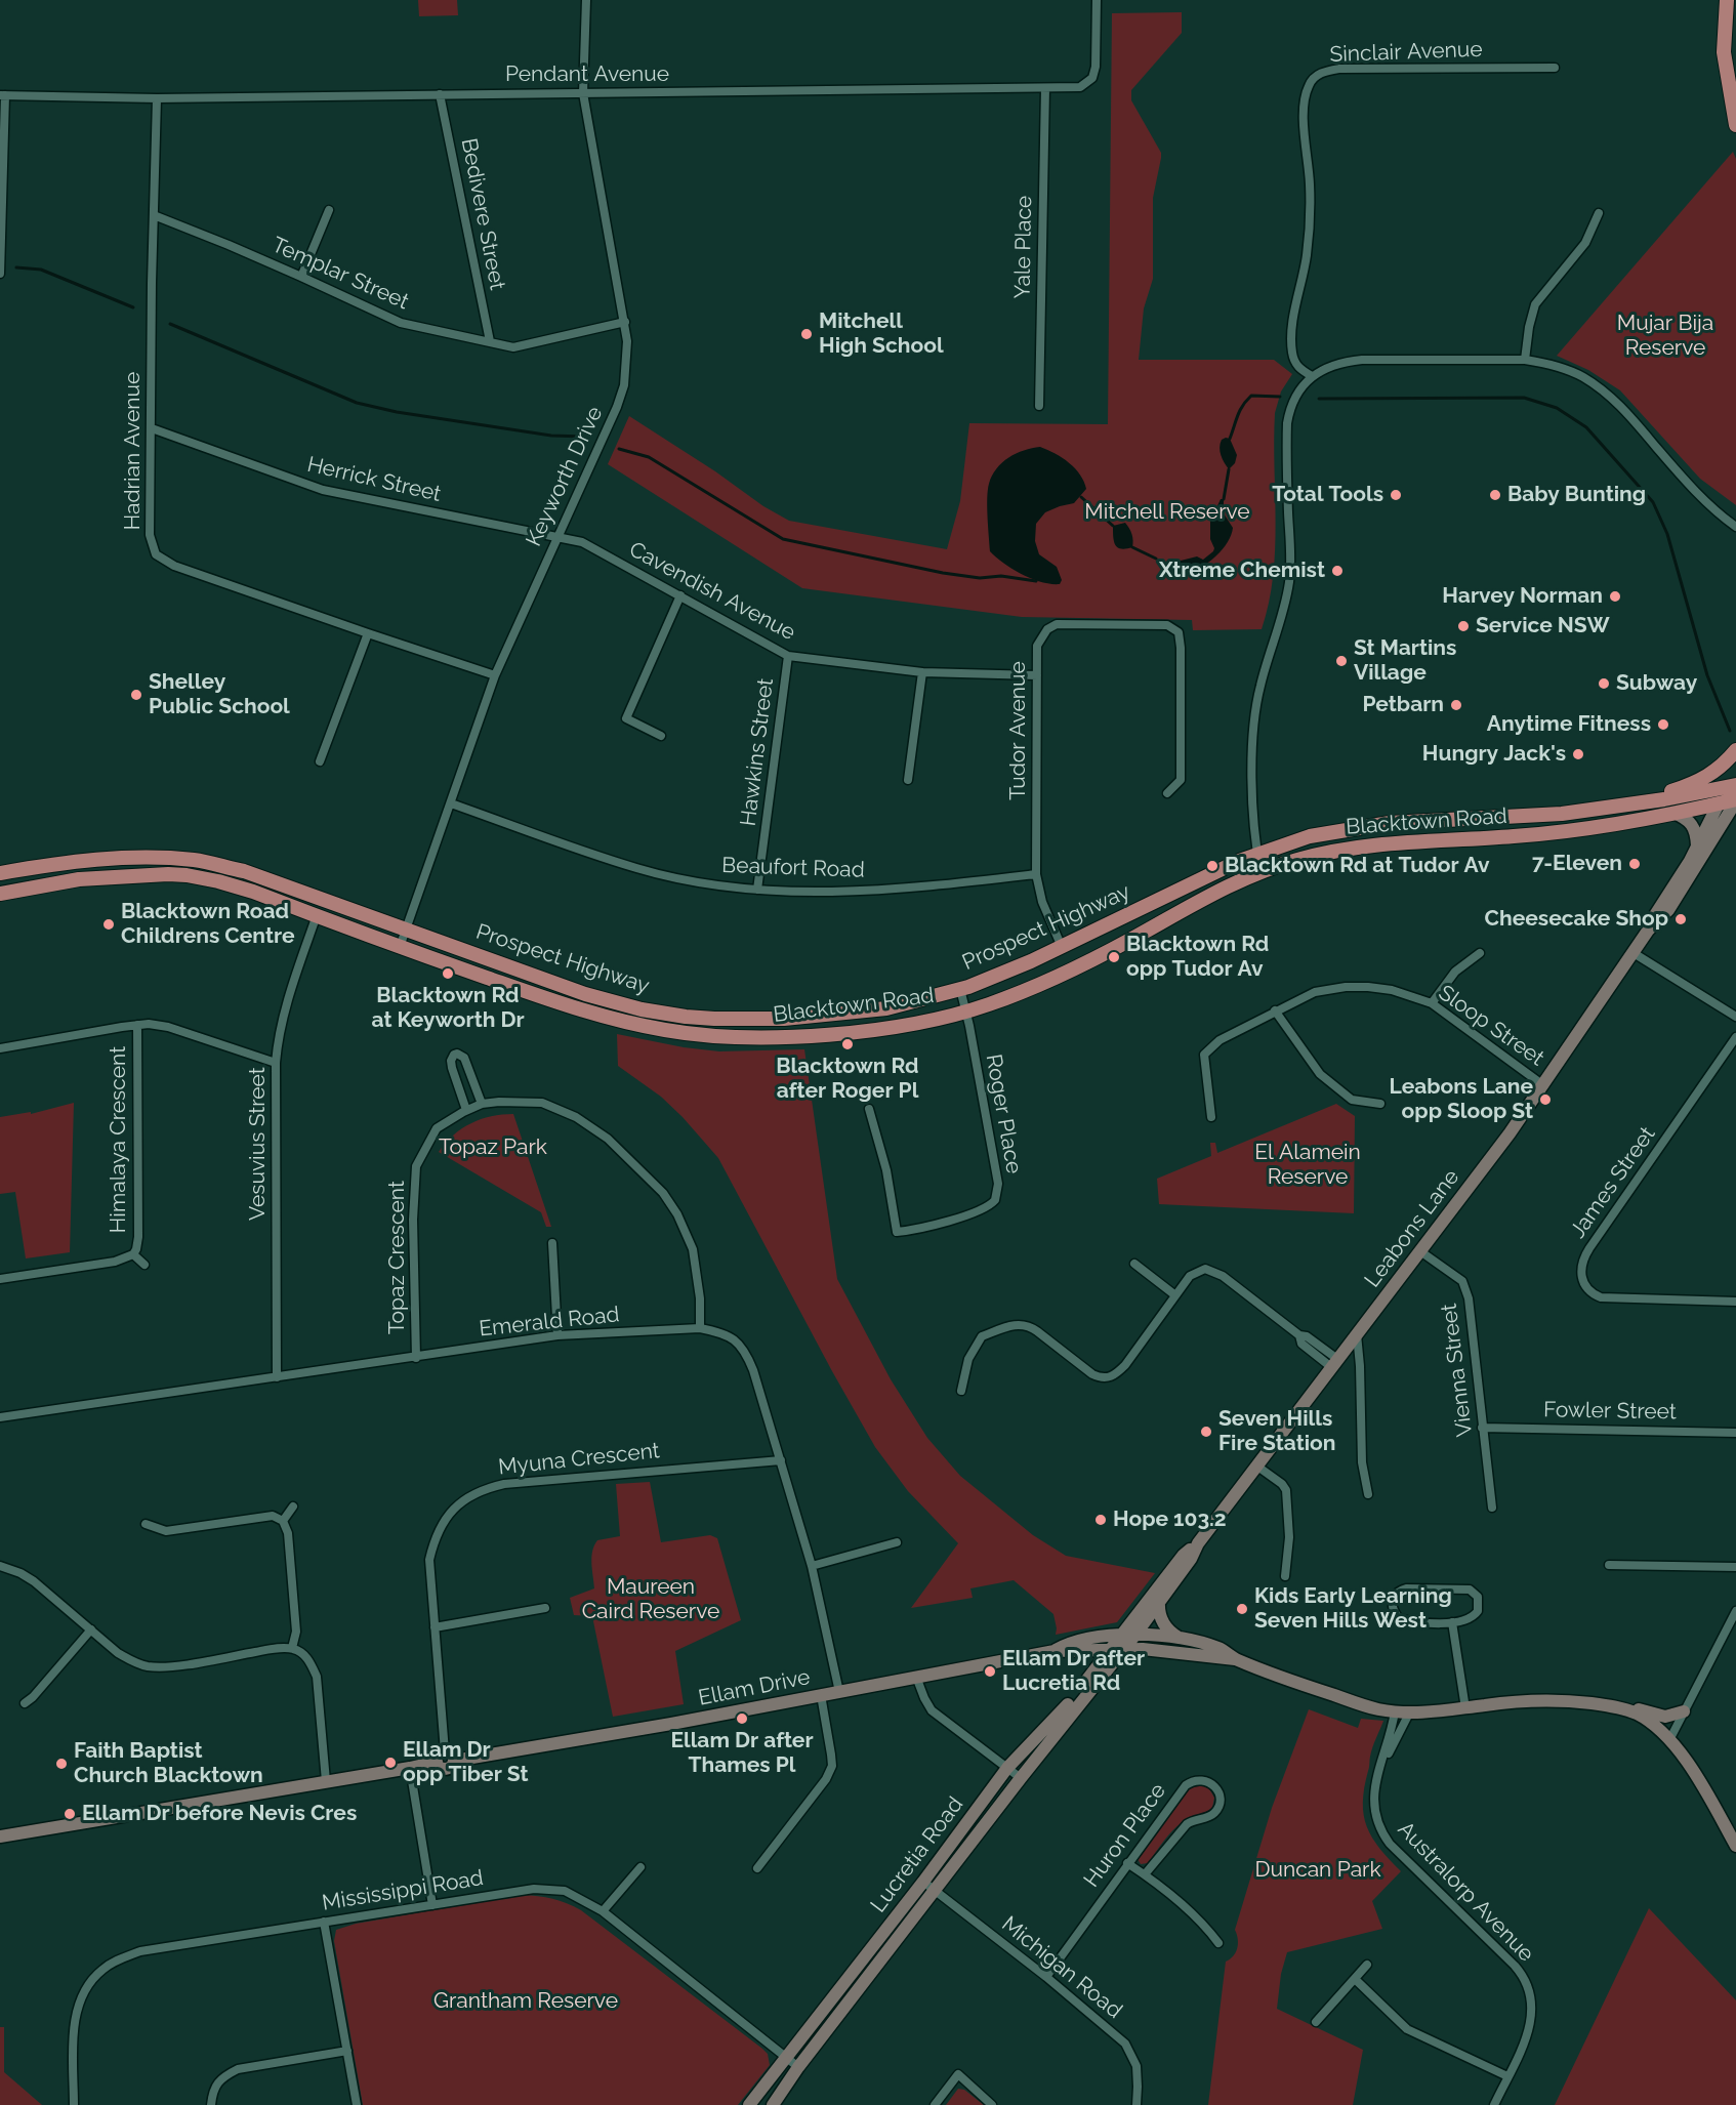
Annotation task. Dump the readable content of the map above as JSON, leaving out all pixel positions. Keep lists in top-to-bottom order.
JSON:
{
  "streets": {
    "main road": ["Blacktown Road", "Prospect Highway"],
    "street": [
      "Sinclair Avenue",
      "Pendant Avenue",
      "Bedivere Street",
      "Yale Place",
      "Templar Street",
      "Hadrian Avenue",
      "Keyworth Drive",
      "Herrick Street",
      "Cavendish Avenue",
      "Tudor Avenue",
      "Hawkins Street",
      "Beaufort Road",
      "Sloop Street",
      "Roger Place",
      "Himalaya Crescent",
      "Vesuvius Street",
      "James Street",
      "Leabons Lane",
      "Topaz Crescent",
      "Emerald Road",
      "Vienna Street",
      "Fowler Street",
      "Myuna Crescent",
      "Ellam Drive",
      "Huron Place",
      "Lucretia Road",
      "Mississippi Road",
      "Australorp Avenue",
      "Michigan Road"
    ]
  },
  "crossings": [
    ["Pendant Avenue", "Bedivere Street"],
    ["Pendant Avenue", "Yale Place"],
    ["Pendant Avenue", "Hadrian Avenue"],
    ["Pendant Avenue", "Keyworth Drive"],
    ["Bedivere Street", "Templar Street"],
    ["Templar Street", "Hadrian Avenue"],
    ["Templar Street", "Keyworth Drive"],
    ["Hadrian Avenue", "Keyworth Drive"],
    ["Hadrian Avenue", "Herrick Street"],
    ["Keyworth Drive", "Herrick Street"],
    ["Keyworth Drive", "Cavendish Avenue"],
    ["Keyworth Drive", "Blacktown Road"],
    ["Keyworth Drive", "Beaufort Road"],
    ["Keyworth Drive", "Prospect Highway"],
    ["Herrick Street", "Cavendish Avenue"],
    ["Cavendish Avenue", "Tudor Avenue"],
    ["Cavendish Avenue", "Hawkins Street"],
    ["Tudor Avenue", "Beaufort Road"],
    ["Tudor Avenue", "Prospect Highway"],
    ["Hawkins Street", "Beaufort Road"],
    ["Blacktown Road", "Prospect Highway"],
    ["Blacktown Road", "Roger Place"],
    ["Blacktown Road", "Vesuvius Street"],
    ["Blacktown Road", "Leabons Lane"],
    ["Prospect Highway", "Roger Place"],
    ["Sloop Street", "Leabons Lane"],
    ["Vesuvius Street", "Emerald Road"],
    ["Leabons Lane", "Vienna Street"],
    ["Leabons Lane", "Lucretia Road"],
    ["Topaz Crescent", "Emerald Road"],
    ["Emerald Road", "Myuna Crescent"],
    ["Emerald Road", "Ellam Drive"],
    ["Vienna Street", "Fowler Street"],
    ["Myuna Crescent", "Ellam Drive"],
    ["Huron Place", "Michigan Road"],
    ["Lucretia Road", "Mississippi Road"],
    ["Lucretia Road", "Michigan Road"]
  ],
  "parks": [
    "Mujar Bija Reserve",
    "Mitchell Reserve",
    "Topaz Park",
    "El Alamein Reserve",
    "Maureen Caird Reserve",
    "Duncan Park",
    "Grantham Reserve"
  ],
  "places": [
    "Mitchell High School",
    "Total Tools",
    "Baby Bunting",
    "Xtreme Chemist",
    "Harvey Norman",
    "Service NSW",
    "St Martins Village",
    "Subway",
    "Shelley Public School",
    "Petbarn",
    "Anytime Fitness",
    "Hungry Jack's",
    "7-Eleven",
    "Blacktown Rd at Tudor Av",
    "Cheesecake Shop",
    "Blacktown Road Childrens Centre",
    "Blacktown Rd opp Tudor Av",
    "Blacktown Rd at Keyworth Dr",
    "Blacktown Rd after Roger Pl",
    "Leabons Lane opp Sloop St",
    "Seven Hills Fire Station",
    "Hope 103.2",
    "Kids Early Learning Seven Hills West",
    "Ellam Dr after Lucretia Rd",
    "Ellam Dr after Thames Pl",
    "Ellam Dr opp Tiber St",
    "Faith Baptist Church Blacktown",
    "Ellam Dr before Nevis Cres"
  ]
}
